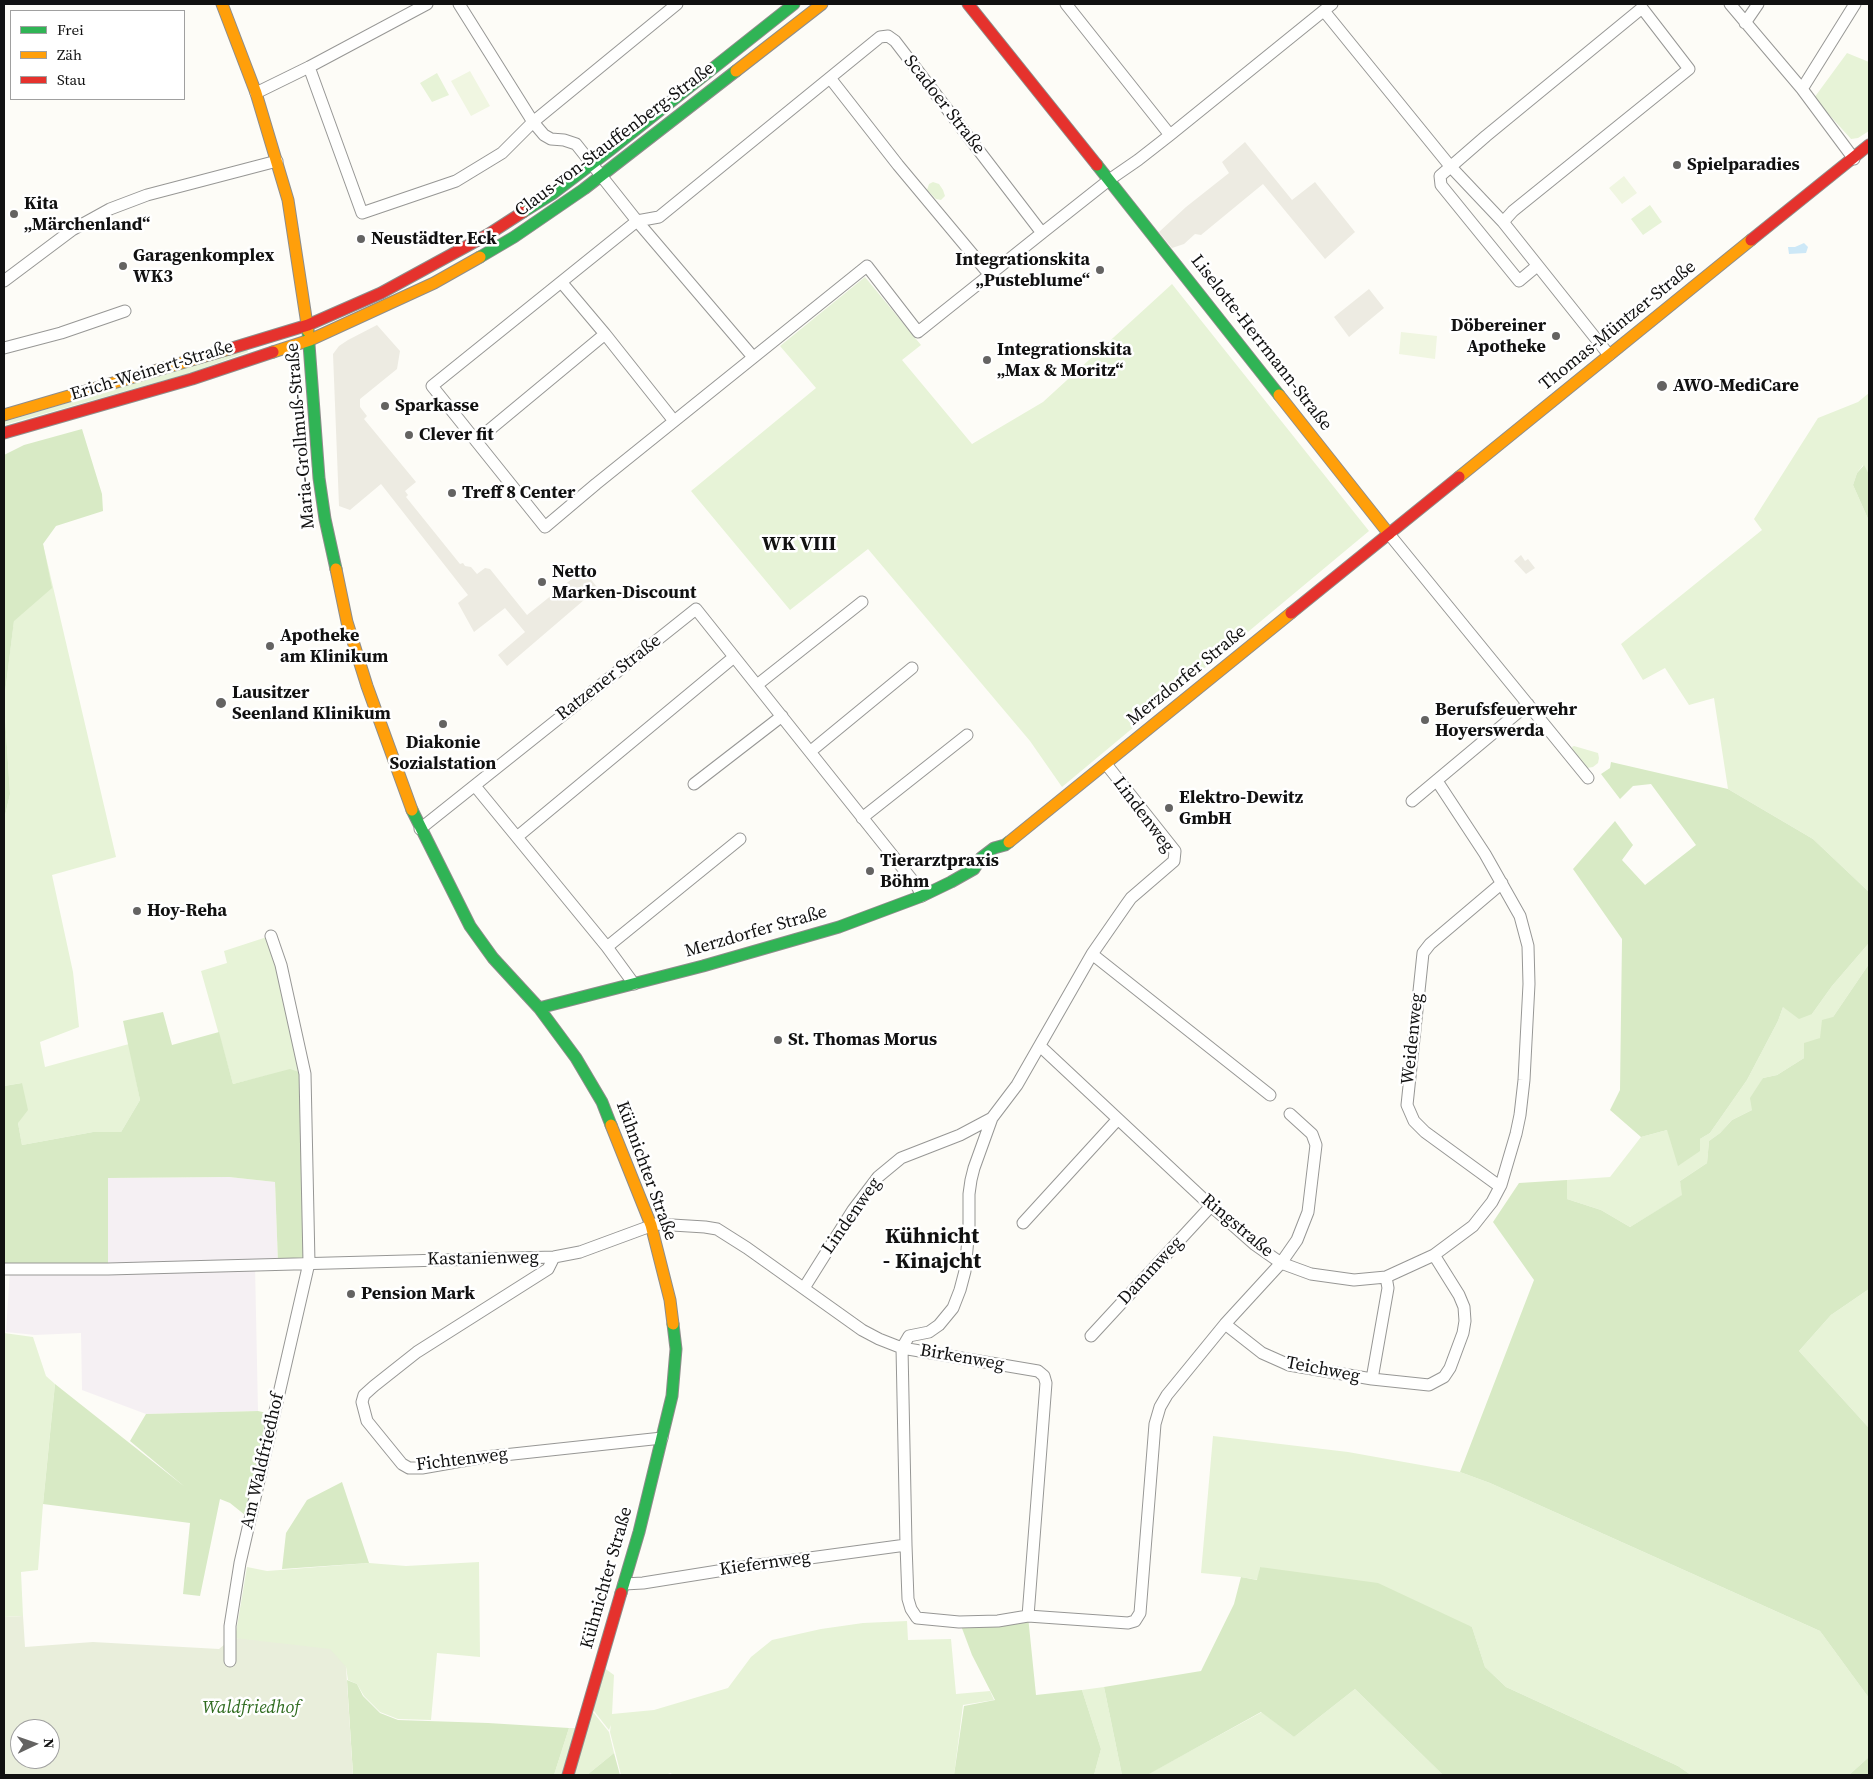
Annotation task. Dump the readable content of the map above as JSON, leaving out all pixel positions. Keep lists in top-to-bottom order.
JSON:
{
  "streets": {
    "street": [
      "Scadoer Straße",
      "Claus-von-Stauffenberg-Straße",
      "Thomas-Müntzer-Straße",
      "Liselotte-Herrmann-Straße",
      "Erich-Weinert-Straße",
      "Maria-Grollmuß-Straße",
      "Merzdorfer Straße",
      "Ratzener Straße",
      "Lindenweg",
      "Weidenweg",
      "Kühnichter Straße",
      "Ringstraße",
      "Kastanienweg",
      "Dammweg",
      "Birkenweg",
      "Teichweg",
      "Fichtenweg",
      "Am Waldfriedhof",
      "Kiefernweg"
    ]
  },
  "crossings": [
    ["Claus-von-Stauffenberg-Straße", "Erich-Weinert-Straße"],
    ["Claus-von-Stauffenberg-Straße", "Maria-Grollmuß-Straße"],
    ["Thomas-Müntzer-Straße", "Liselotte-Herrmann-Straße"],
    ["Thomas-Müntzer-Straße", "Merzdorfer Straße"],
    ["Liselotte-Herrmann-Straße", "Merzdorfer Straße"],
    ["Erich-Weinert-Straße", "Maria-Grollmuß-Straße"],
    ["Maria-Grollmuß-Straße", "Ratzener Straße"],
    ["Maria-Grollmuß-Straße", "Kühnichter Straße"],
    ["Merzdorfer Straße", "Ratzener Straße"],
    ["Merzdorfer Straße", "Lindenweg"],
    ["Merzdorfer Straße", "Kühnichter Straße"],
    ["Ratzener Straße", "Kühnichter Straße"],
    ["Lindenweg", "Ringstraße"],
    ["Lindenweg", "Birkenweg"],
    ["Weidenweg", "Ringstraße"],
    ["Kühnichter Straße", "Kastanienweg"],
    ["Kühnichter Straße", "Fichtenweg"],
    ["Kühnichter Straße", "Kiefernweg"],
    ["Ringstraße", "Dammweg"],
    ["Ringstraße", "Teichweg"],
    ["Kastanienweg", "Fichtenweg"],
    ["Kastanienweg", "Am Waldfriedhof"],
    ["Birkenweg", "Teichweg"],
    ["Birkenweg", "Kiefernweg"]
  ],
  "districts": ["WK VIII", "Kühnicht - Kinajcht"],
  "parks": ["Waldfriedhof"],
  "places": [
    "Spielparadies",
    "Kita „Märchenland“",
    "Neustädter Eck",
    "Garagenkomplex WK3",
    "Integrationskita „Pusteblume“",
    "Döbereiner Apotheke",
    "Integrationskita „Max & Moritz“",
    "AWO-MediCare",
    "Sparkasse",
    "Clever fit",
    "Treff 8 Center",
    "Netto Marken-Discount",
    "Apotheke am Klinikum",
    "Lausitzer Seenland Klinikum",
    "Berufsfeuerwehr Hoyerswerda",
    "Diakonie Sozialstation",
    "Elektro-Dewitz GmbH",
    "Tierarztpraxis Böhm",
    "Hoy-Reha",
    "St. Thomas Morus",
    "Pension Mark"
  ],
  "legend": ["Frei", "Zäh", "Stau"],
  "north": "right"
}
